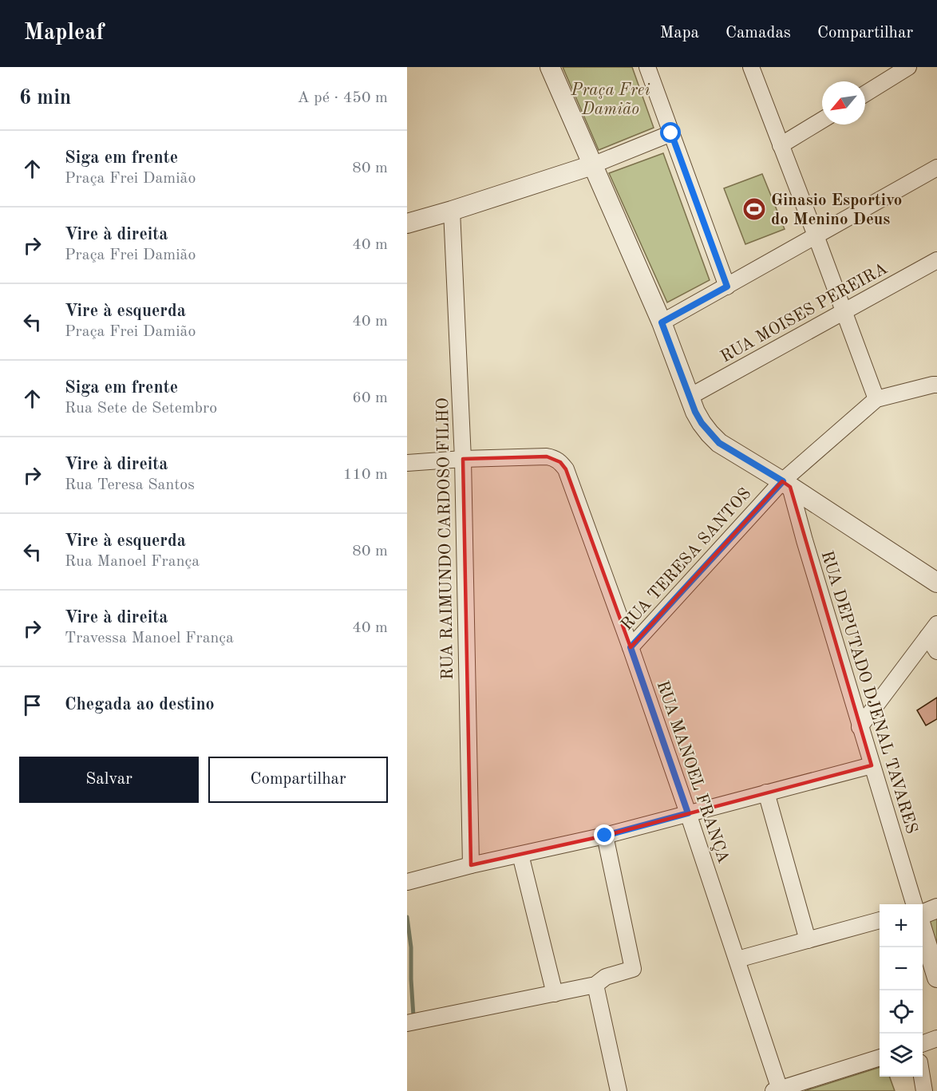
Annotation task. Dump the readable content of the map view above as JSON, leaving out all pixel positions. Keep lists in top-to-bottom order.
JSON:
{
  "streets": {
    "street": [
      "RUA MOISES PEREIRA",
      "RUA RAIMUNDO CARDOSO FILHO",
      "RUA TERESA SANTOS",
      "RUA DEPUTADO DJENAL TAVARES",
      "RUA MANOEL FRANÇA"
    ]
  },
  "crossings": [
    ["RUA RAIMUNDO CARDOSO FILHO", "RUA MANOEL FRANÇA"],
    ["RUA TERESA SANTOS", "RUA DEPUTADO DJENAL TAVARES"],
    ["RUA TERESA SANTOS", "RUA MANOEL FRANÇA"]
  ],
  "parks": ["Praça Frei Damião"],
  "places": {
    "sports": ["Ginasio Esportivo do Menino Deus"]
  },
  "north": "bottom left",
  "page": {
    "header": "Mapleaf",
    "nav": ["Mapa", "Camadas", "Compartilhar"],
    "heading": ["6 min", "A pé · 450 m"],
    "list": [
      ["Siga em frente", "Praça Frei Damião", "80 m"],
      ["Vire à direita", "Praça Frei Damião", "40 m"],
      ["Vire à esquerda", "Praça Frei Damião", "40 m"],
      ["Siga em frente", "Rua Sete de Setembro", "60 m"],
      ["Vire à direita", "Rua Teresa Santos", "110 m"],
      ["Vire à esquerda", "Rua Manoel França", "80 m"],
      ["Vire à direita", "Travessa Manoel França", "40 m"],
      "Chegada ao destino"
    ],
    "buttons": ["Salvar", "Compartilhar"],
    "map_buttons": ["+", "−"]
  }
}
